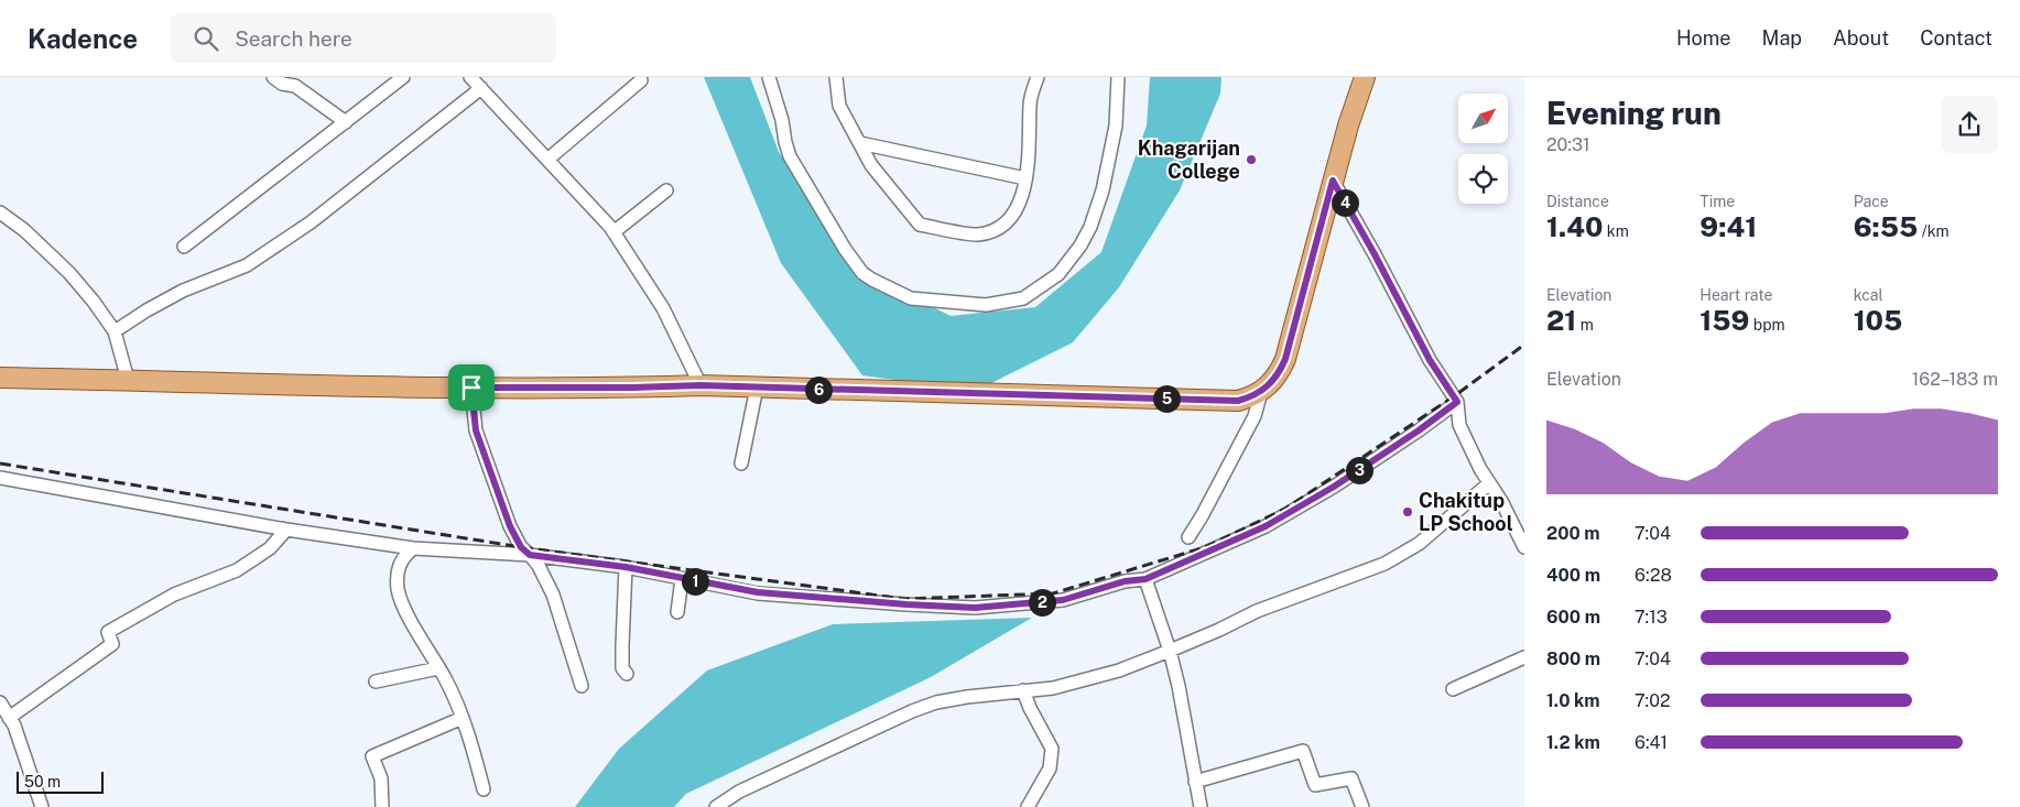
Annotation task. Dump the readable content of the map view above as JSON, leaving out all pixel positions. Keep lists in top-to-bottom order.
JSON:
{
  "places": ["Khagarijan College", "Chakitup LP School"],
  "scale_bar": "50 m",
  "north": "top right",
  "page": {
    "header": "Kadence",
    "search": "Search here",
    "nav": [
      "Home",
      "Map",
      "About",
      "Contact"
    ],
    "heading": ["Evening run", "20:31"],
    "stats": [
      ["Distance", "1.40 km"],
      ["Time", "9:41"],
      ["Pace", "6:55 /km"],
      ["Elevation", "21 m"],
      ["Heart rate", "159 bpm"],
      ["kcal", "105"]
    ],
    "pins": [
      "4",
      "6",
      "5",
      "3",
      "1",
      "2"
    ],
    "chart": ["Elevation", "162–183 m"],
    "list": [
      {
        "name": "200 m",
        "note": "7:04"
      },
      {
        "name": "400 m",
        "note": "6:28"
      },
      {
        "name": "600 m",
        "note": "7:13"
      },
      {
        "name": "800 m",
        "note": "7:04"
      },
      {
        "name": "1.0 km",
        "note": "7:02"
      },
      {
        "name": "1.2 km",
        "note": "6:41"
      }
    ],
    "scale": "50 m"
  }
}
